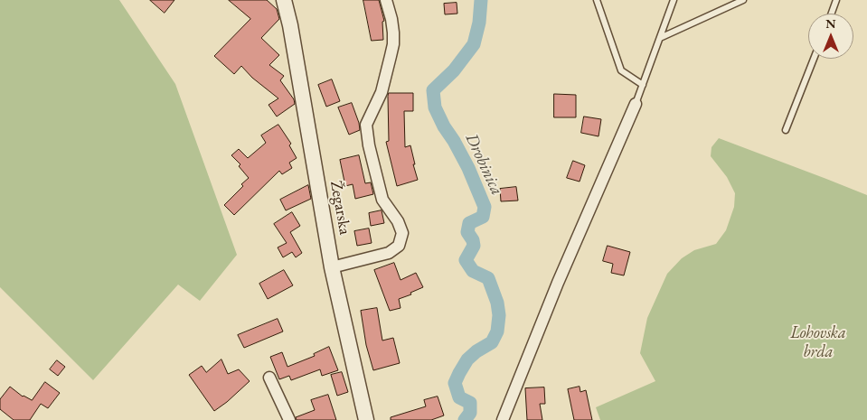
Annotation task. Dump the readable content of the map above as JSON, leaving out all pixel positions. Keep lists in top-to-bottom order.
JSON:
{
  "streets": {
    "street": ["Žegarska"]
  },
  "water": ["Drobinica"],
  "parks": ["Lohovska brda"],
  "north": "top"
}
